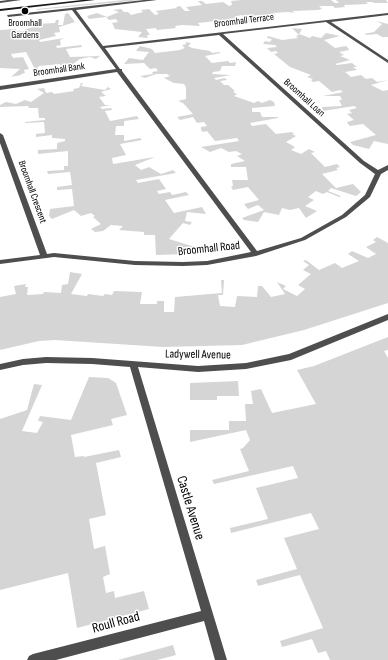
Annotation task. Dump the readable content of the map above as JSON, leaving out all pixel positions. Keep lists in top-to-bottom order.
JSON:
{
  "streets": {
    "street": [
      "Broomhall Terrace",
      "Broomhall Bank",
      "Broomhall Loan",
      "Broomhall Crescent",
      "Broomhall Road",
      "Ladywell Avenue",
      "Castle Avenue",
      "Roull Road"
    ]
  },
  "crossings": [
    ["Broomhall Terrace", "Broomhall Loan"],
    ["Broomhall Loan", "Broomhall Road"],
    ["Broomhall Crescent", "Broomhall Road"],
    ["Ladywell Avenue", "Castle Avenue"],
    ["Castle Avenue", "Roull Road"]
  ],
  "places": ["Broomhall Gardens"]
}
